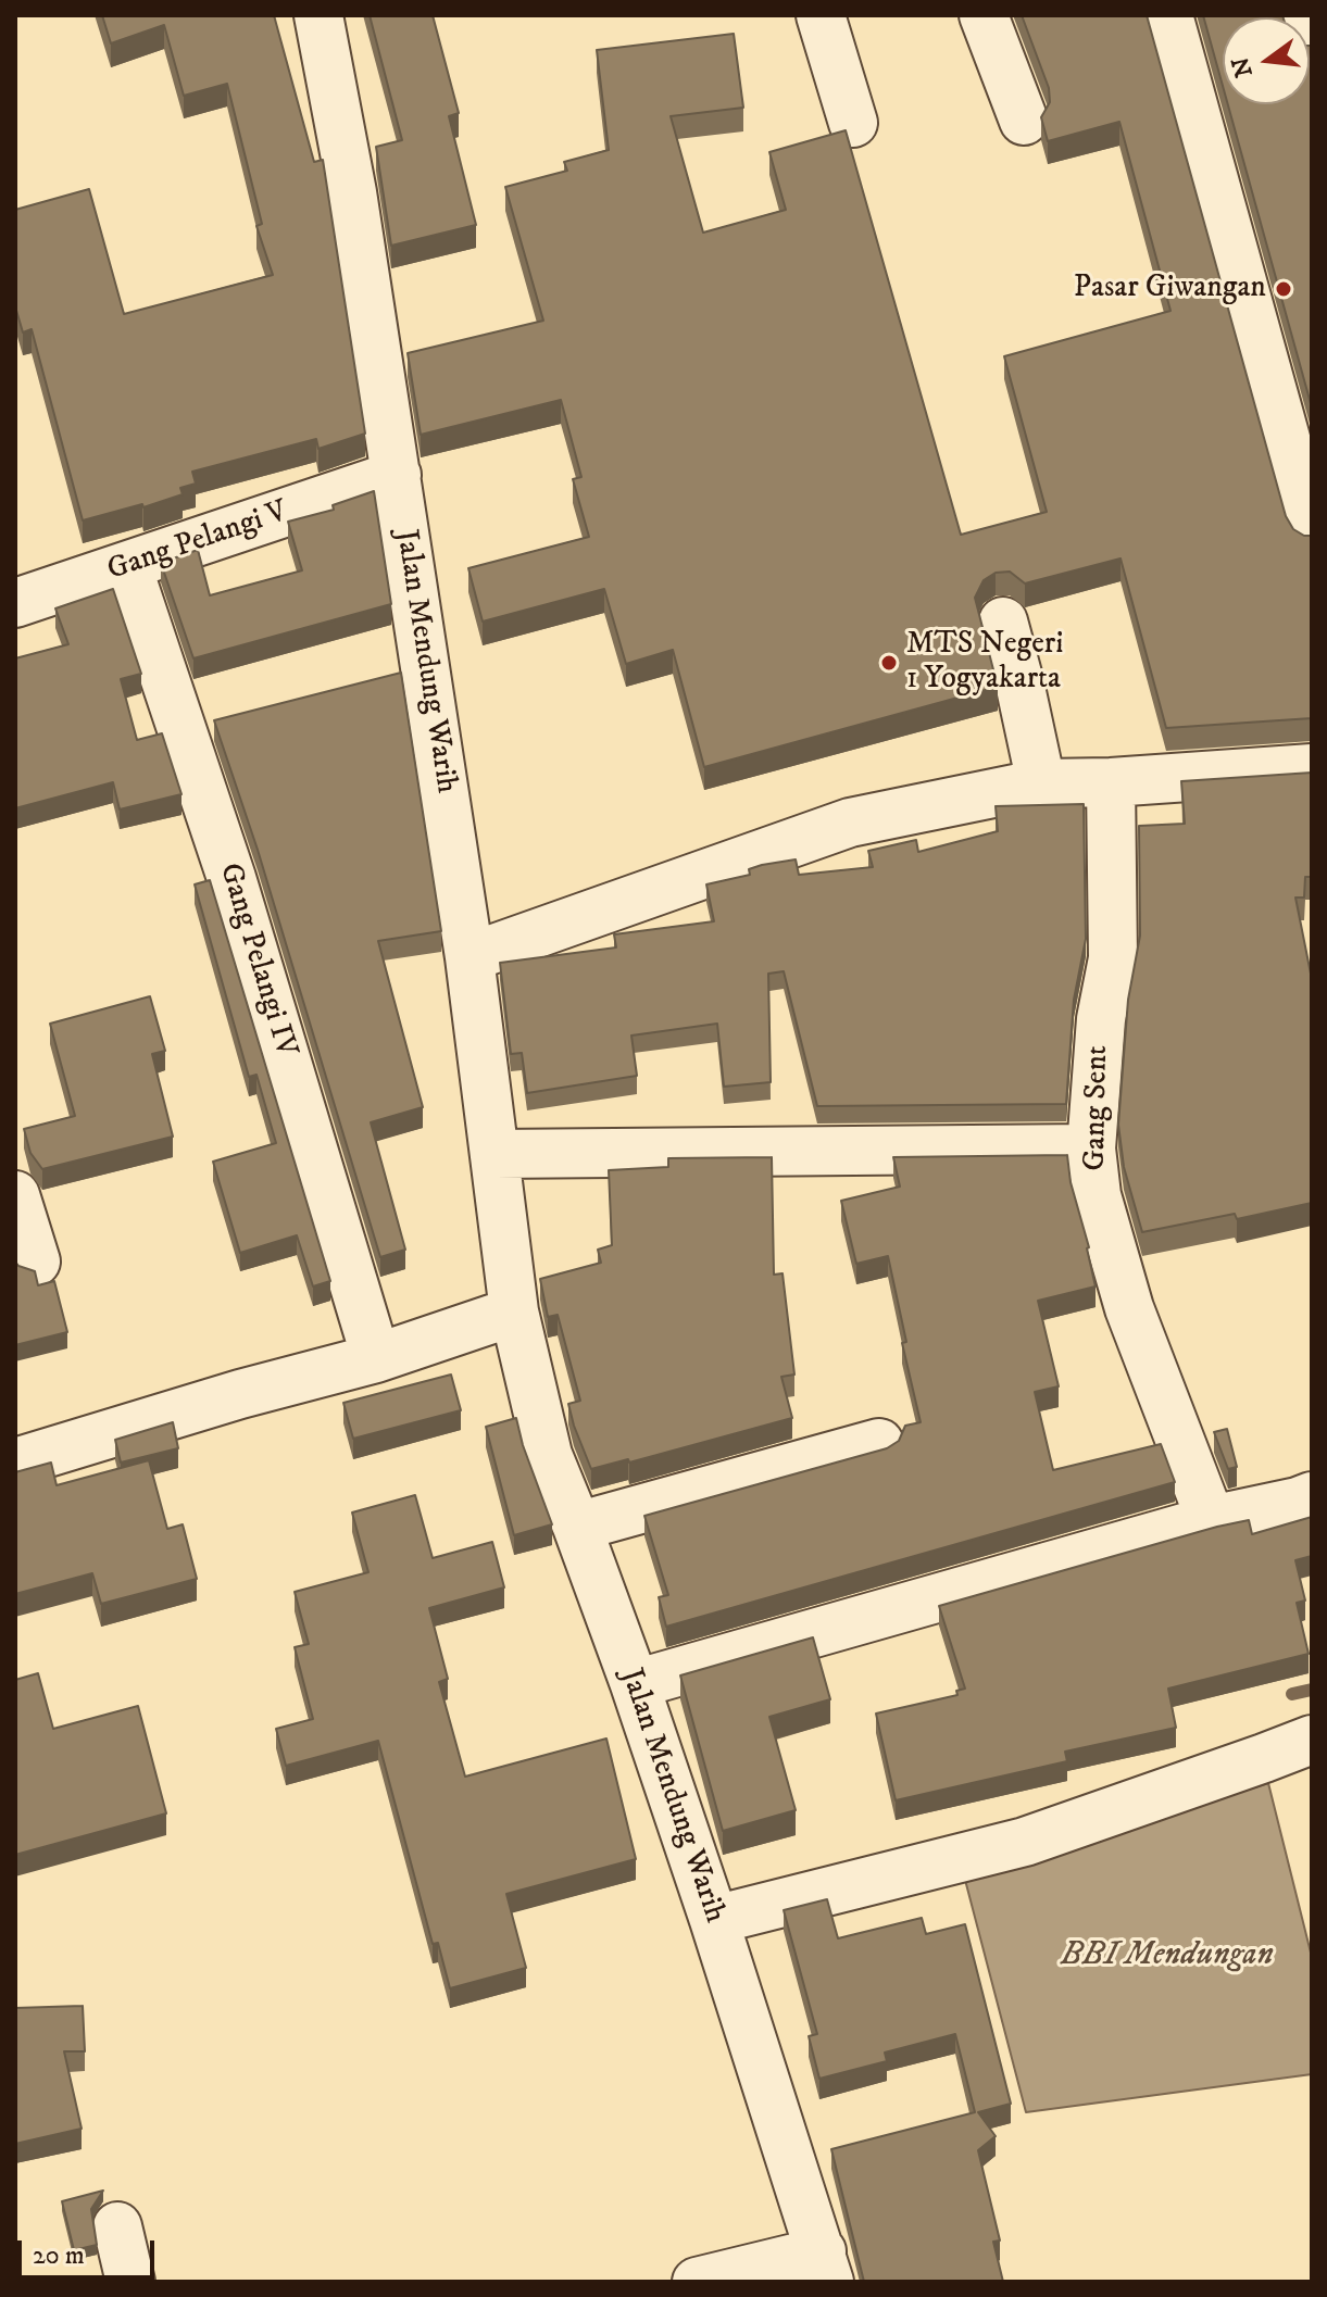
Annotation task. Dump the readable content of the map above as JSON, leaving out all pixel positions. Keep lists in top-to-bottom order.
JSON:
{
  "streets": {
    "street": [
      "Gang Pelangi V",
      "Jalan Mendung Warih",
      "Gang Pelangi IV",
      "Gang Sent"
    ]
  },
  "crossings": [
    ["Gang Pelangi V", "Jalan Mendung Warih"],
    ["Gang Pelangi V", "Gang Pelangi IV"]
  ],
  "water": ["BBI Mendungan"],
  "places": ["Pasar Giwangan", "MTS Negeri 1 Yogyakarta"],
  "scale_bar": "20 m",
  "north": "left"
}
